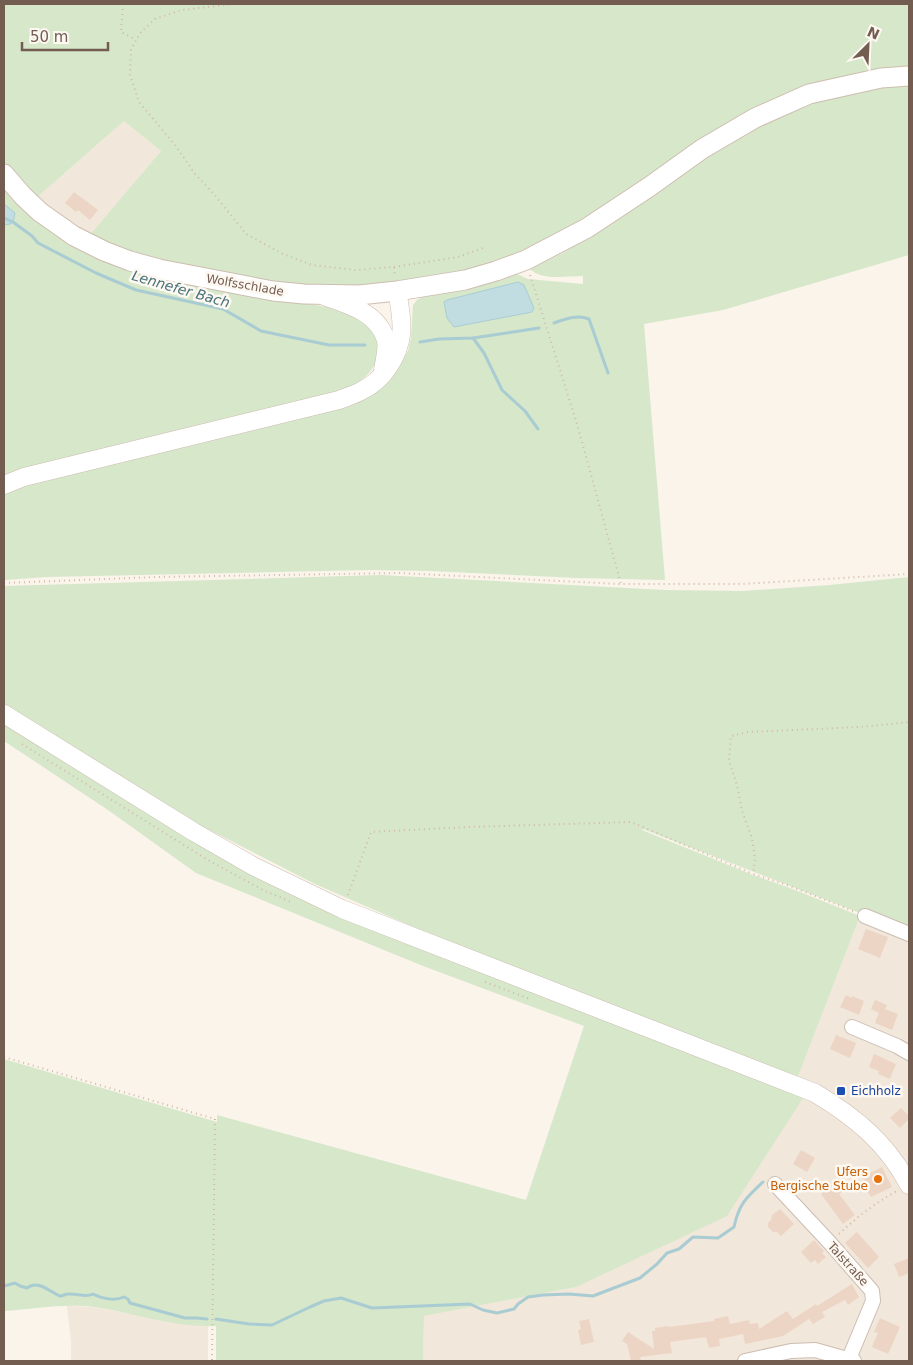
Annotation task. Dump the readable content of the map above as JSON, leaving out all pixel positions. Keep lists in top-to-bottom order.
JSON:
{
  "streets": {
    "main road": ["Wolfsschlade"],
    "street": ["Talstraße"]
  },
  "water": ["Lennefer Bach"],
  "places": {
    "transit": ["Eichholz"],
    "other": ["Ufers Bergische Stube"]
  },
  "scale_bar": "50 m",
  "north": "top right"
}
